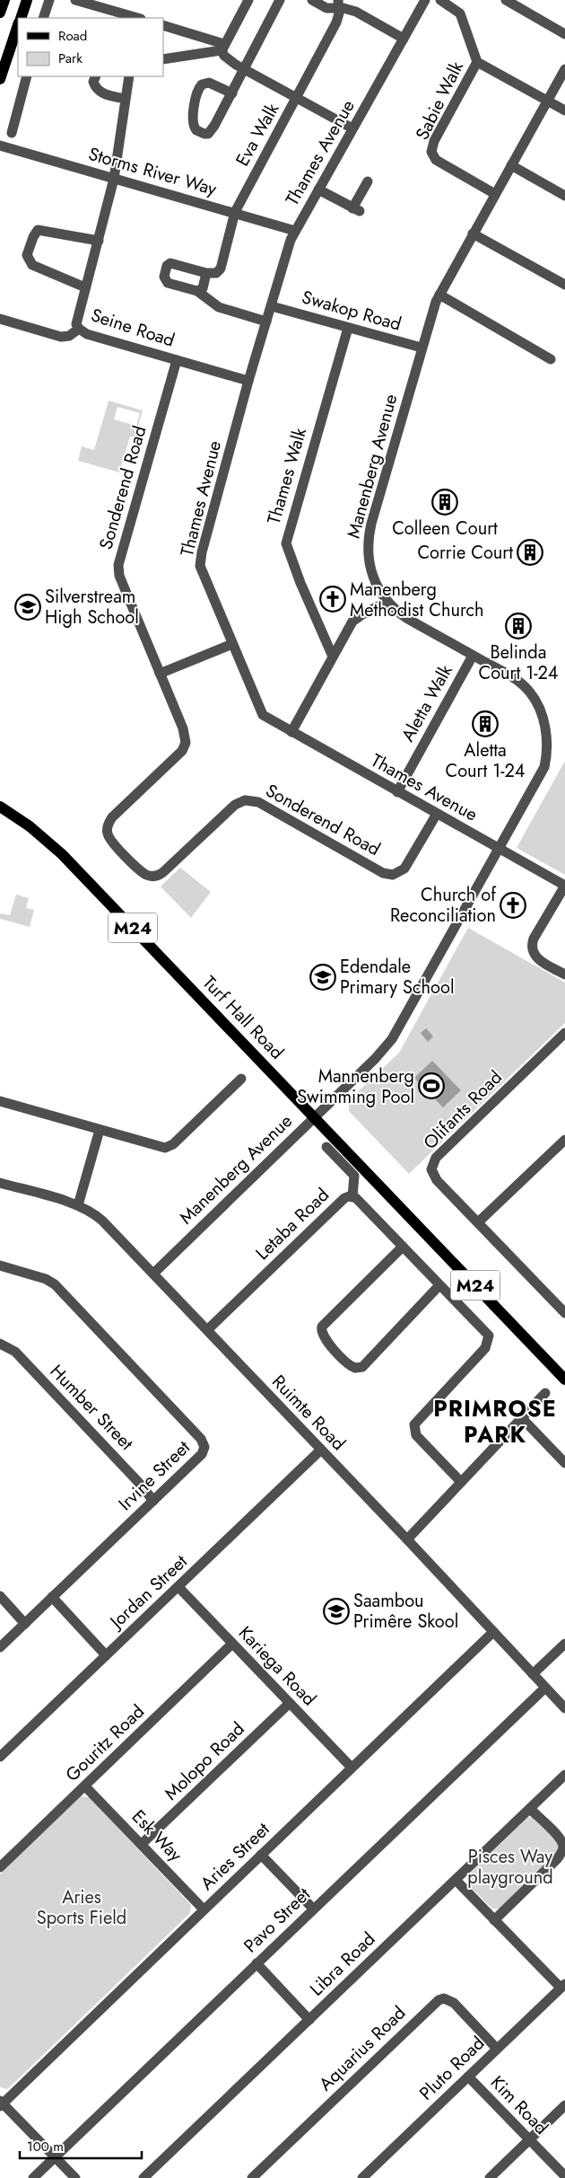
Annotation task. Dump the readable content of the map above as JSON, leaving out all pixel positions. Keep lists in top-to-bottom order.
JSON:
{
  "streets": {
    "main road": ["M24", "Turf Hall Road"],
    "street": [
      "Sabie Walk",
      "Eva Walk",
      "Thames Avenue",
      "Storms River Way",
      "Swakop Road",
      "Seine Road",
      "Manenberg Avenue",
      "Thames Walk",
      "Sonderend Road",
      "Aletta Walk",
      "Olifants Road",
      "Letaba Road",
      "Humber Street",
      "Ruimte Road",
      "Irvine Street",
      "Jordan Street",
      "Kariega Road",
      "Gouritz Road",
      "Molopo Road",
      "Esk Way",
      "Aries Street",
      "Pavo Street",
      "Libra Road",
      "Aquarius Road",
      "Pluto Road",
      "Kim Road"
    ]
  },
  "crossings": [
    ["Sabie Walk", "Manenberg Avenue"],
    ["Eva Walk", "Storms River Way"],
    ["Thames Avenue", "Storms River Way"],
    ["Thames Avenue", "Swakop Road"],
    ["Thames Avenue", "Seine Road"],
    ["Thames Avenue", "Manenberg Avenue"],
    ["Thames Avenue", "Sonderend Road"],
    ["Thames Avenue", "Aletta Walk"],
    ["Storms River Way", "Seine Road"],
    ["Swakop Road", "Manenberg Avenue"],
    ["Swakop Road", "Thames Walk"],
    ["Seine Road", "Sonderend Road"],
    ["Manenberg Avenue", "Aletta Walk"],
    ["Manenberg Avenue", "Turf Hall Road"],
    ["Manenberg Avenue", "Ruimte Road"],
    ["Letaba Road", "Ruimte Road"],
    ["Humber Street", "Irvine Street"],
    ["Ruimte Road", "Jordan Street"],
    ["Ruimte Road", "Aries Street"],
    ["Ruimte Road", "Pavo Street"],
    ["Jordan Street", "Kariega Road"],
    ["Kariega Road", "Gouritz Road"],
    ["Kariega Road", "Molopo Road"],
    ["Kariega Road", "Aries Street"],
    ["Gouritz Road", "Esk Way"],
    ["Molopo Road", "Esk Way"],
    ["Esk Way", "Aries Street"],
    ["Aquarius Road", "Pluto Road"],
    ["Pluto Road", "Kim Road"]
  ],
  "districts": ["PRIMROSE PARK"],
  "parks": ["Pisces Way playground", "Aries Sports Field"],
  "places": {
    "building": [
      "Colleen Court",
      "Corrie Court",
      "Belinda Court 1-24",
      "Aletta Court 1-24"
    ],
    "church": ["Manenberg Methodist Church", "Church of Reconciliation"],
    "school or university": ["Silverstream High School", "Edendale Primary School", "Saambou Primêre Skool"],
    "sports": ["Mannenberg Swimming Pool"]
  },
  "legend": ["Road", "Park"],
  "scale_bar": "100 m"
}
